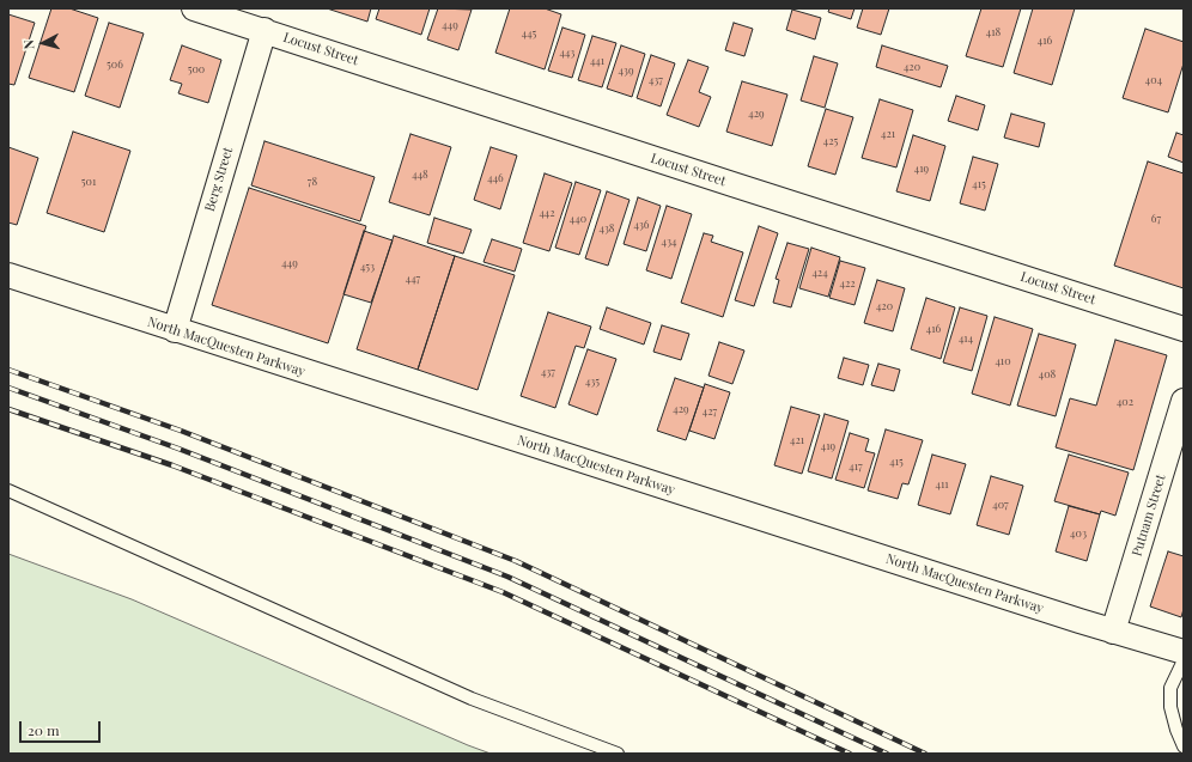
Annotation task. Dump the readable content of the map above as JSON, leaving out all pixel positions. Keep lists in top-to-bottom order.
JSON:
{
  "streets": {
    "street": [
      "Locust Street",
      "Berg Street",
      "North MacQuesten Parkway",
      "Putnam Street"
    ]
  },
  "crossings": [
    ["Locust Street", "Berg Street"],
    ["Berg Street", "North MacQuesten Parkway"],
    ["North MacQuesten Parkway", "Putnam Street"]
  ],
  "house_numbers": [
    "449",
    "418",
    "445",
    "416",
    "443",
    "441",
    "506",
    "420",
    "500",
    "439",
    "437",
    "404",
    "429",
    "421",
    "425",
    "419",
    "448",
    "446",
    "501",
    "78",
    "415",
    "442",
    "440",
    "67",
    "436",
    "438",
    "434",
    "449",
    "453",
    "424",
    "447",
    "422",
    "420",
    "416",
    "414",
    "410",
    "437",
    "408",
    "435",
    "402",
    "429",
    "427",
    "421",
    "419",
    "415",
    "417",
    "411",
    "407",
    "403"
  ],
  "scale_bar": "20 m",
  "north": "left"
}
